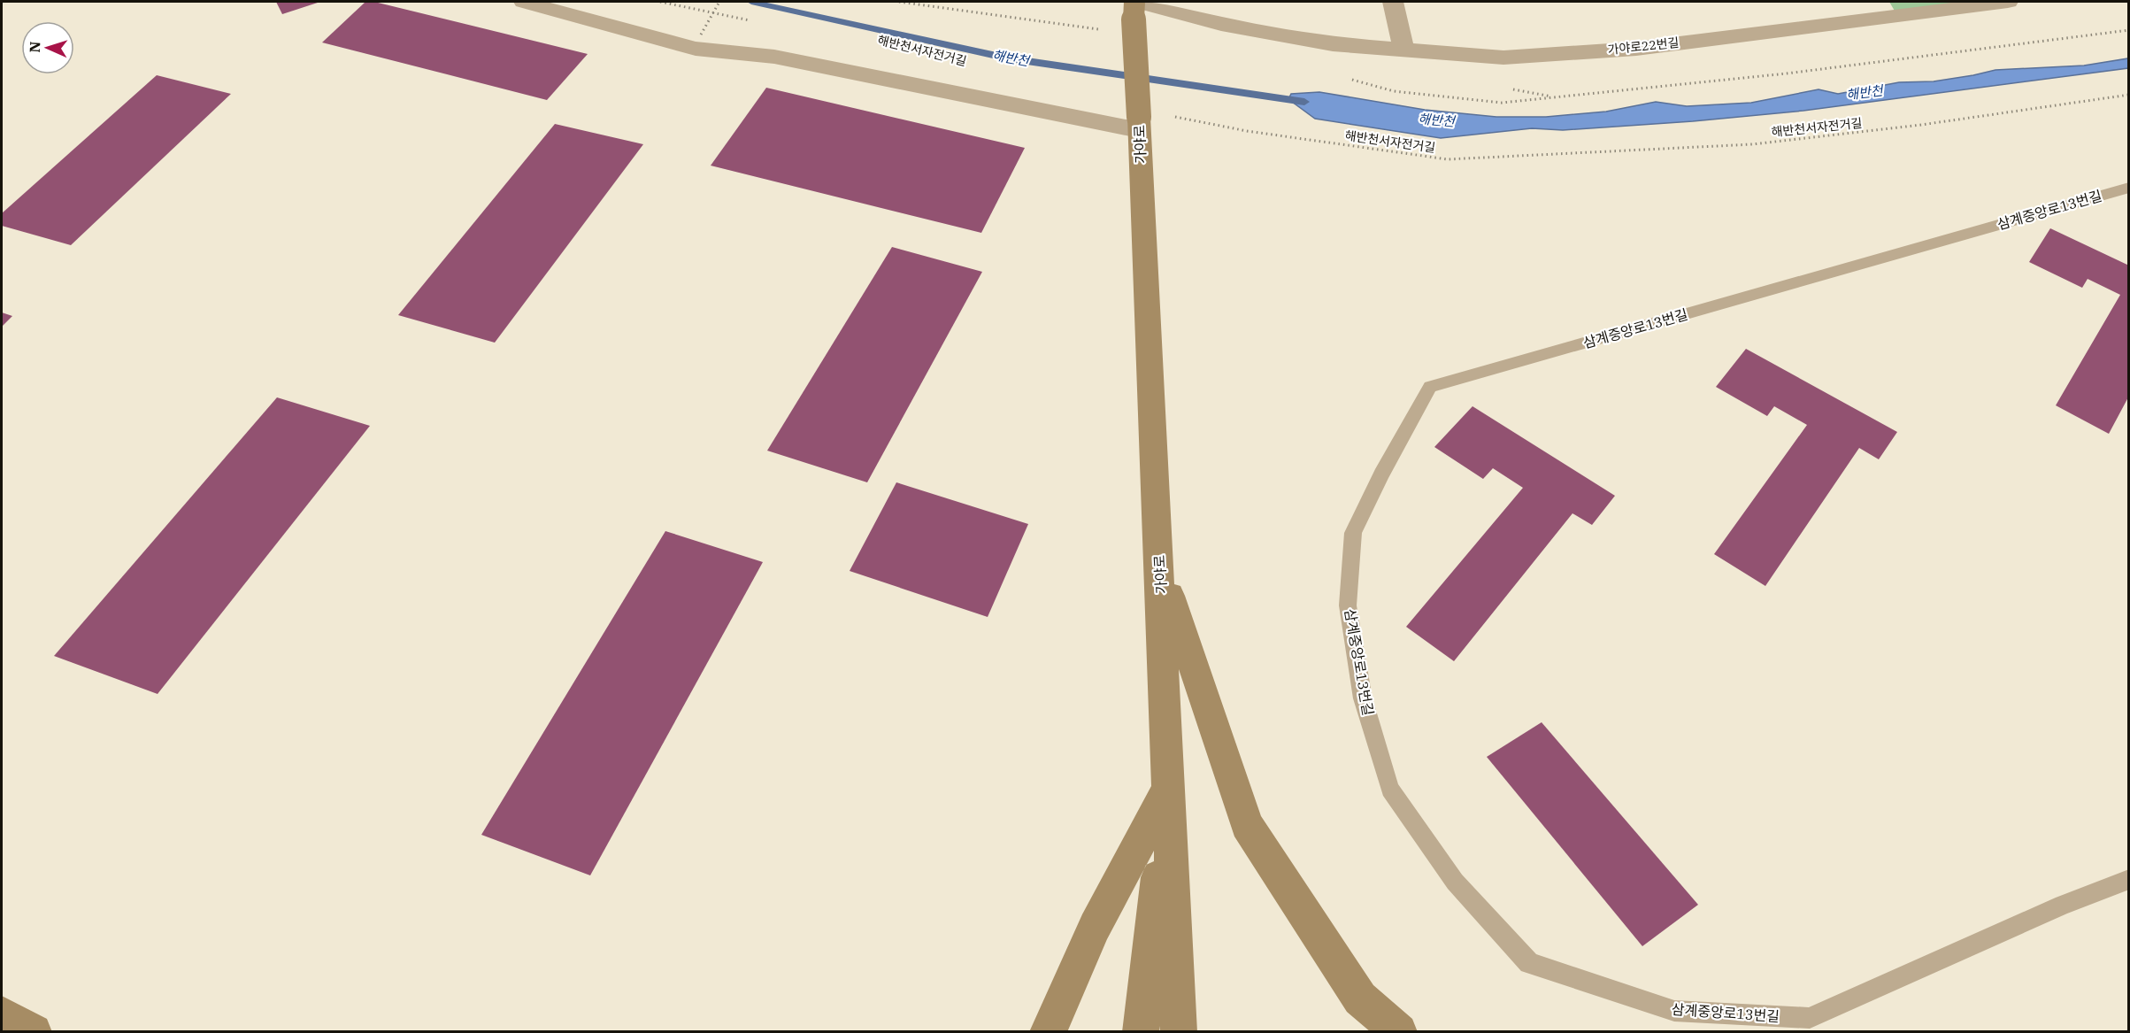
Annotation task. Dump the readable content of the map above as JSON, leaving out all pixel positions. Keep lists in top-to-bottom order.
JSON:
{
  "streets": {
    "main road": ["가야로"],
    "street": ["가야로22번길"],
    "lane": ["삼계중앙로13번길"],
    "path": ["해반천서자전거길"]
  },
  "crossings": [
    ["가야로22번길", "가야로"]
  ],
  "water": ["해반천"],
  "north": "left"
}
